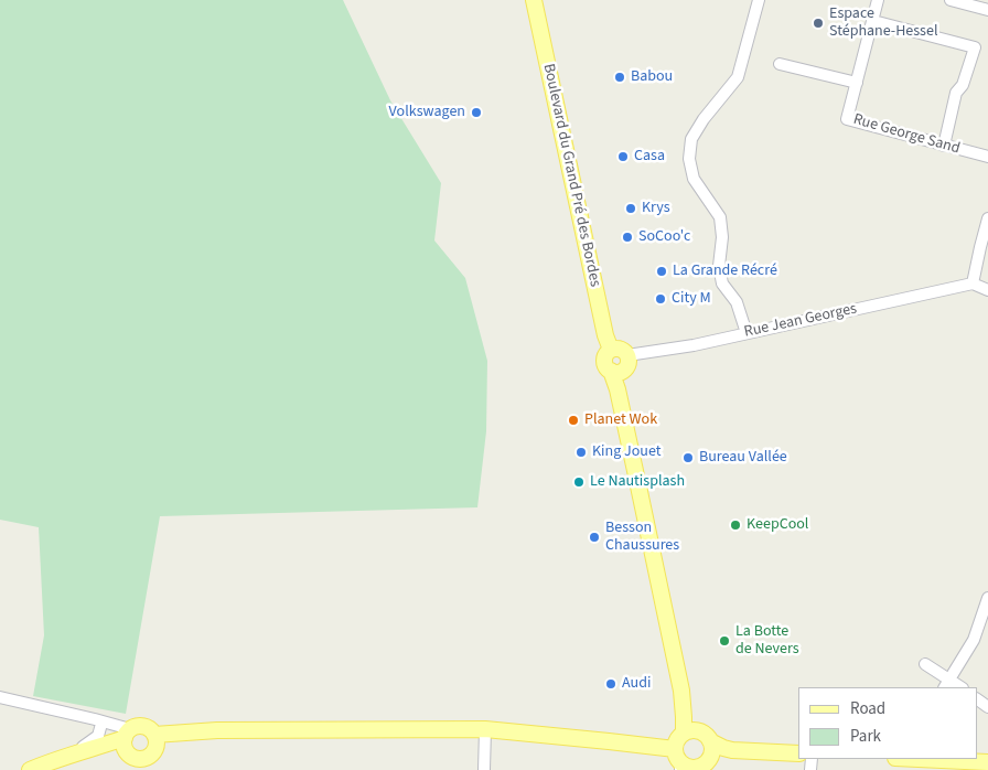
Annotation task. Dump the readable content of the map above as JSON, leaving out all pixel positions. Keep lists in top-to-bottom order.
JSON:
{
  "streets": {
    "main road": ["Boulevard du Grand Pré des Bordes"],
    "street": ["Rue George Sand", "Rue Jean Georges"]
  },
  "crossings": [
    ["Boulevard du Grand Pré des Bordes", "Rue Jean Georges"]
  ],
  "places": [
    "Espace Stéphane-Hessel",
    "Babou",
    "Volkswagen",
    "Casa",
    "Krys",
    "SoCoo'c",
    "La Grande Récré",
    "City M",
    "Planet Wok",
    "King Jouet",
    "Bureau Vallée",
    "Le Nautisplash",
    "KeepCool",
    "Besson Chaussures",
    "La Botte de Nevers",
    "Audi"
  ],
  "legend": ["Road", "Park"]
}
